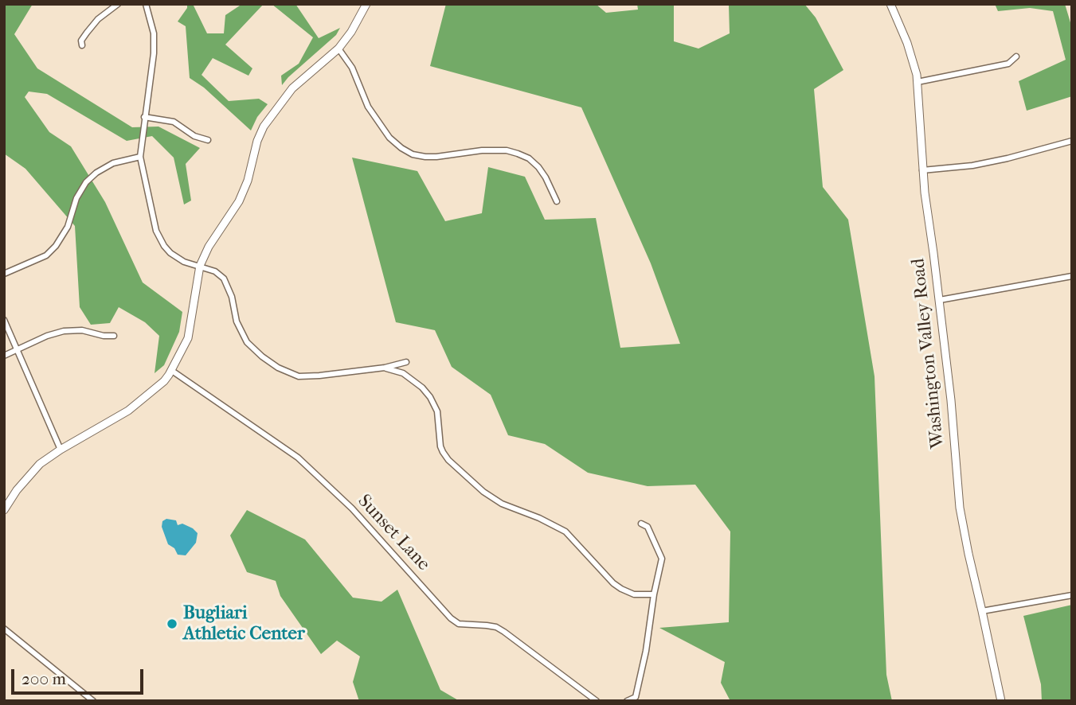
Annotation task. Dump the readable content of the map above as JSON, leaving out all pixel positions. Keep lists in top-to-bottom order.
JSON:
{
  "streets": {
    "street": ["Washington Valley Road", "Sunset Lane"]
  },
  "places": ["Bugliari Athletic Center"],
  "scale_bar": "200 m"
}
